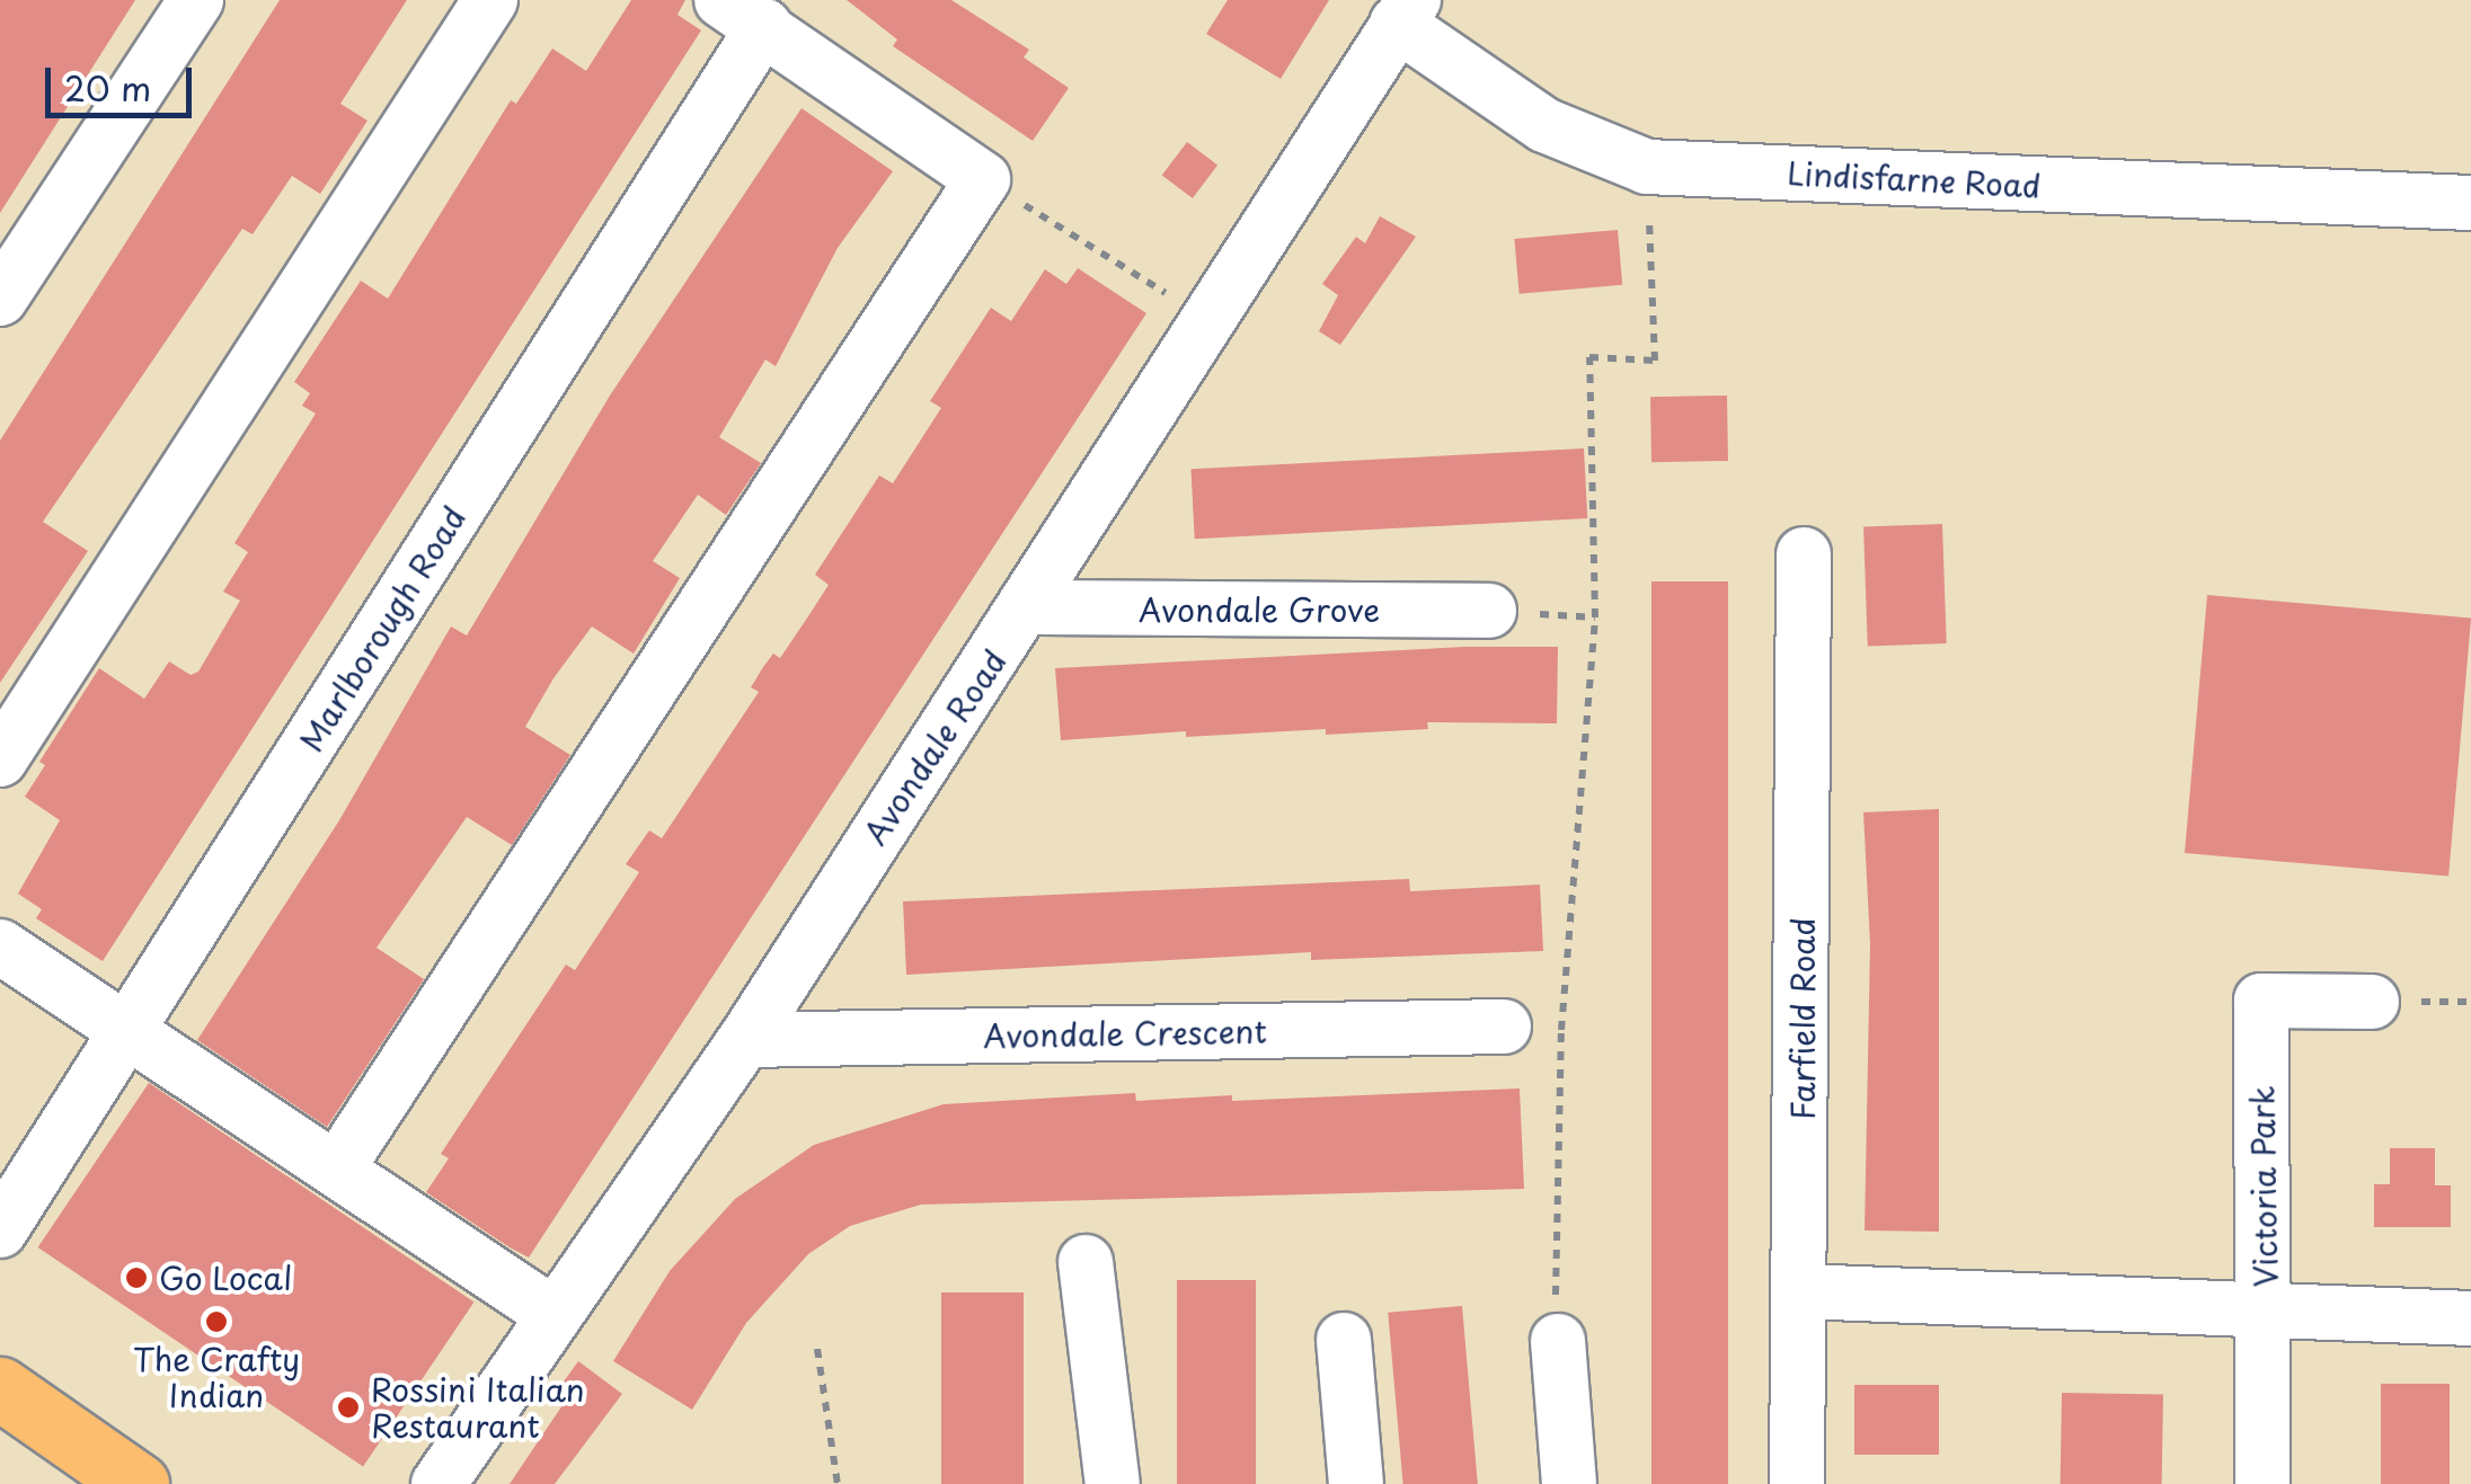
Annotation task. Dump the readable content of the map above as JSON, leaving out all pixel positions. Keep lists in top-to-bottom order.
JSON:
{
  "streets": {
    "street": [
      "Lindisfarne Road",
      "Avondale Grove",
      "Marlborough Road",
      "Avondale Road",
      "Farfield Road",
      "Avondale Crescent",
      "Victoria Park"
    ]
  },
  "crossings": [
    ["Lindisfarne Road", "Avondale Road"],
    ["Avondale Grove", "Avondale Road"],
    ["Avondale Road", "Avondale Crescent"]
  ],
  "places": ["Go Local", "The Crafty Indian", "Rossini Italian Restaurant"],
  "scale_bar": "20 m"
}
